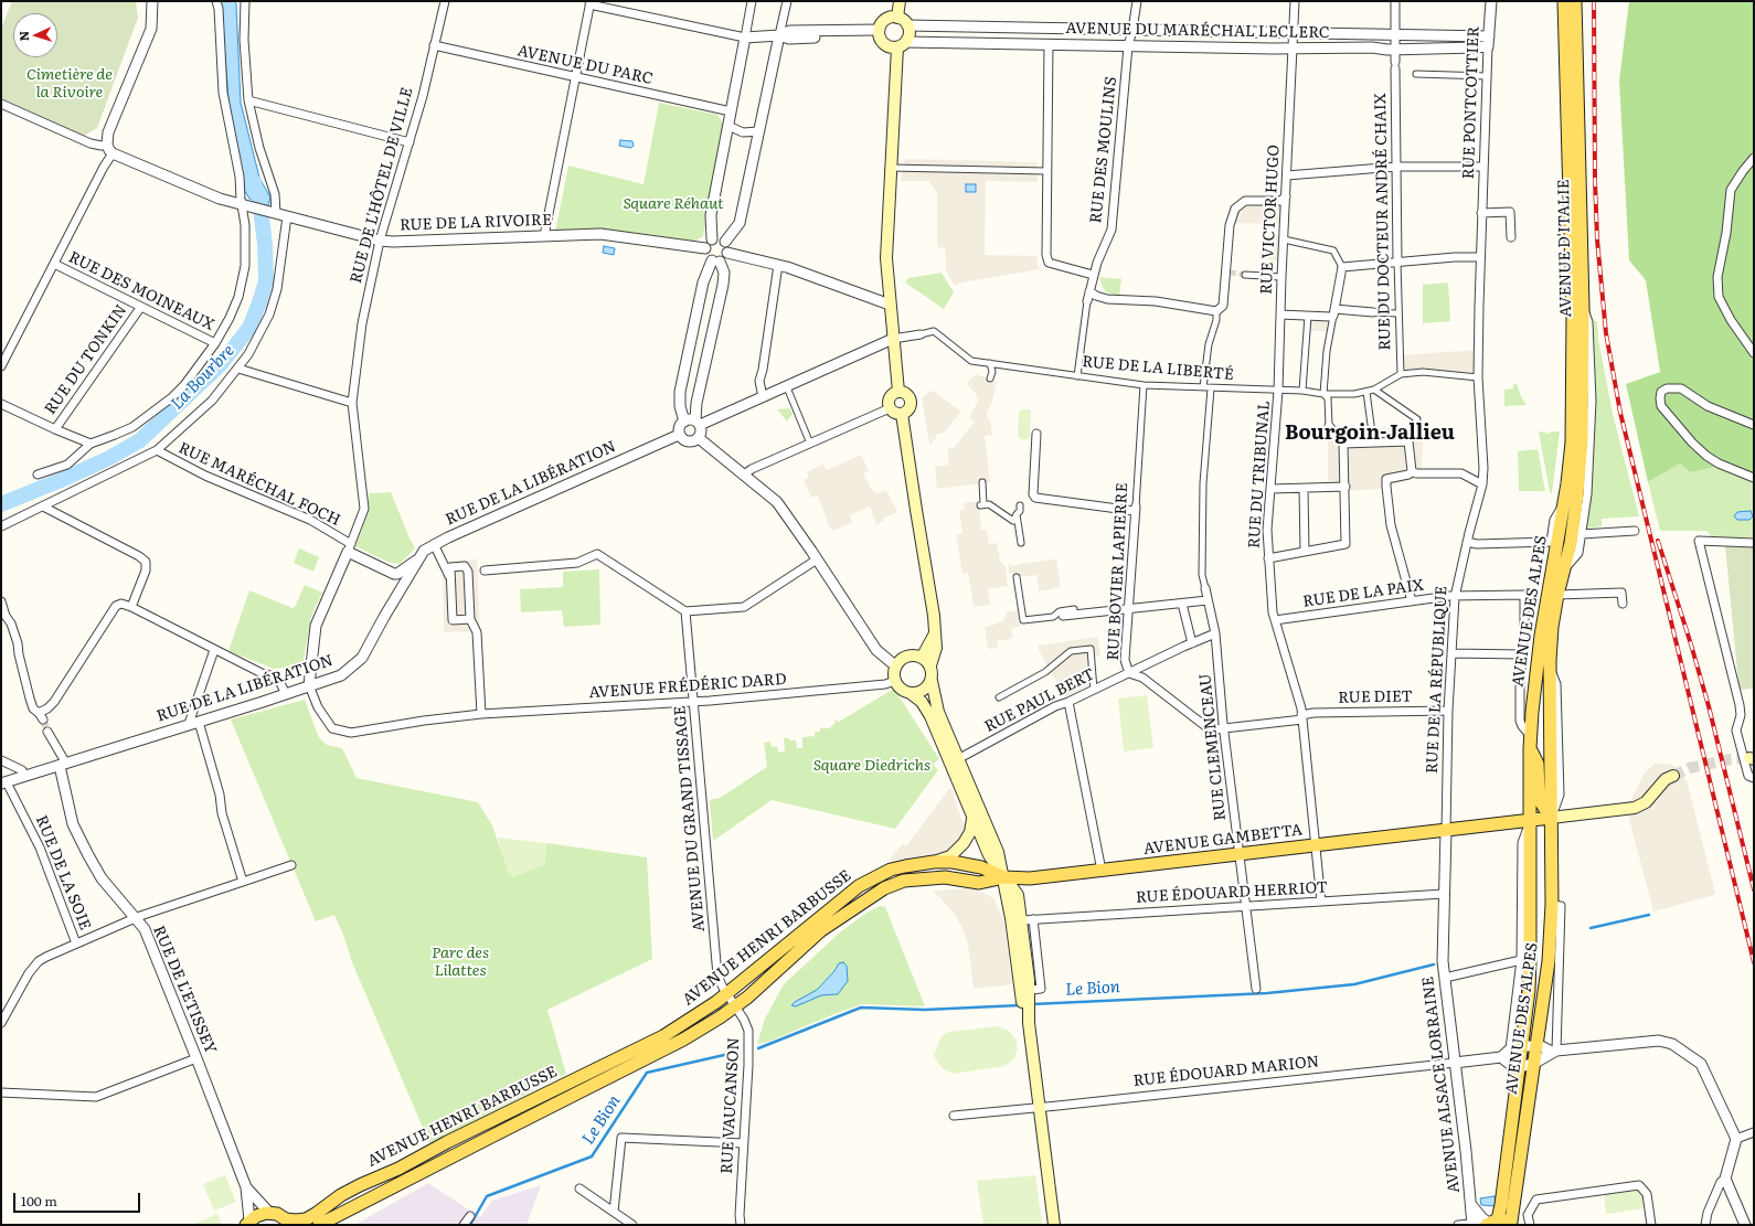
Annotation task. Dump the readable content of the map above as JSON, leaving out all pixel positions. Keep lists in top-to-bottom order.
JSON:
{
  "streets": {
    "main road": [
      "AVENUE D'ITALIE",
      "AVENUE DES ALPES",
      "AVENUE GAMBETTA",
      "AVENUE HENRI BARBUSSE"
    ],
    "street": [
      "AVENUE DU MARÉCHAL LECLERC",
      "AVENUE DU PARC",
      "RUE PONTCOTTIER",
      "RUE DES MOULINS",
      "RUE DE L'HÔTEL DE VILLE",
      "RUE VICTOR HUGO",
      "RUE DU DOCTEUR ANDRÉ CHAIX",
      "RUE DE LA RIVOIRE",
      "RUE DES MOINEAUX",
      "RUE DU TONKIN",
      "RUE DE LA LIBERTÉ",
      "RUE DU TRIBUNAL",
      "RUE DE LA LIBÉRATION",
      "RUE MARÉCHAL FOCH",
      "RUE BOVIER LAPIERRE",
      "RUE DE LA PAIX",
      "RUE DE LA RÉPUBLIQUE",
      "AVENUE FRÉDÉRIC DARD",
      "RUE DIET",
      "RUE PAUL BERT",
      "RUE CLEMENCEAU",
      "AVENUE DU GRAND TISSAGE",
      "RUE DE LA SOIE",
      "RUE ÉDOUARD HERRIOT",
      "RUE DE L'ETISSEY",
      "RUE ÉDOUARD MARION",
      "AVENUE ALSACE LORRAINE",
      "RUE VAUCANSON"
    ]
  },
  "crossings": [
    ["AVENUE DU MARÉCHAL LECLERC", "RUE PONTCOTTIER"],
    ["AVENUE DU MARÉCHAL LECLERC", "RUE DES MOULINS"],
    ["AVENUE DU MARÉCHAL LECLERC", "RUE VICTOR HUGO"],
    ["AVENUE DU MARÉCHAL LECLERC", "RUE DU DOCTEUR ANDRÉ CHAIX"],
    ["AVENUE DU PARC", "RUE DE L'HÔTEL DE VILLE"],
    ["RUE PONTCOTTIER", "RUE DE LA RÉPUBLIQUE"],
    ["RUE DES MOULINS", "RUE DE LA LIBERTÉ"],
    ["RUE DE L'HÔTEL DE VILLE", "RUE DE LA RIVOIRE"],
    ["RUE DE L'HÔTEL DE VILLE", "RUE DE LA LIBÉRATION"],
    ["RUE DE L'HÔTEL DE VILLE", "RUE MARÉCHAL FOCH"],
    ["RUE DE L'HÔTEL DE VILLE", "AVENUE FRÉDÉRIC DARD"],
    ["RUE VICTOR HUGO", "RUE DE LA LIBERTÉ"],
    ["RUE VICTOR HUGO", "RUE DU TRIBUNAL"],
    ["RUE DU DOCTEUR ANDRÉ CHAIX", "RUE DE LA LIBERTÉ"],
    ["AVENUE D'ITALIE", "AVENUE DES ALPES"],
    ["RUE DES MOINEAUX", "RUE DU TONKIN"],
    ["RUE DE LA LIBERTÉ", "RUE DU TRIBUNAL"],
    ["RUE DE LA LIBERTÉ", "RUE BOVIER LAPIERRE"],
    ["RUE DU TRIBUNAL", "RUE DE LA PAIX"],
    ["RUE DU TRIBUNAL", "RUE DIET"],
    ["RUE DU TRIBUNAL", "AVENUE GAMBETTA"],
    ["RUE DU TRIBUNAL", "RUE ÉDOUARD HERRIOT"],
    ["RUE DE LA LIBÉRATION", "AVENUE FRÉDÉRIC DARD"],
    ["RUE DE LA LIBÉRATION", "RUE DE LA SOIE"],
    ["RUE DE LA LIBÉRATION", "RUE DE L'ETISSEY"],
    ["RUE BOVIER LAPIERRE", "RUE DIET"],
    ["RUE BOVIER LAPIERRE", "RUE PAUL BERT"],
    ["RUE BOVIER LAPIERRE", "RUE CLEMENCEAU"],
    ["RUE DE LA PAIX", "AVENUE DES ALPES"],
    ["RUE DE LA PAIX", "RUE DE LA RÉPUBLIQUE"],
    ["AVENUE DES ALPES", "AVENUE GAMBETTA"],
    ["AVENUE DES ALPES", "AVENUE ALSACE LORRAINE"],
    ["RUE DE LA RÉPUBLIQUE", "RUE DIET"],
    ["RUE DE LA RÉPUBLIQUE", "AVENUE GAMBETTA"],
    ["RUE DE LA RÉPUBLIQUE", "RUE ÉDOUARD HERRIOT"],
    ["RUE DE LA RÉPUBLIQUE", "AVENUE ALSACE LORRAINE"],
    ["AVENUE FRÉDÉRIC DARD", "AVENUE DU GRAND TISSAGE"],
    ["RUE DIET", "RUE CLEMENCEAU"],
    ["RUE PAUL BERT", "RUE CLEMENCEAU"],
    ["RUE CLEMENCEAU", "AVENUE GAMBETTA"],
    ["RUE CLEMENCEAU", "RUE ÉDOUARD HERRIOT"],
    ["AVENUE DU GRAND TISSAGE", "AVENUE HENRI BARBUSSE"],
    ["AVENUE DU GRAND TISSAGE", "RUE VAUCANSON"],
    ["AVENUE GAMBETTA", "AVENUE HENRI BARBUSSE"],
    ["AVENUE HENRI BARBUSSE", "RUE VAUCANSON"],
    ["RUE ÉDOUARD MARION", "AVENUE ALSACE LORRAINE"]
  ],
  "districts": ["Bourgoin-Jallieu"],
  "water": ["La Bourbre", "Le Bion"],
  "parks": [
    "Cimetière de la Rivoire",
    "Square Réhaut",
    "Square Diedrichs",
    "Parc des Lilattes"
  ],
  "scale_bar": "100 m",
  "north": "left"
}
